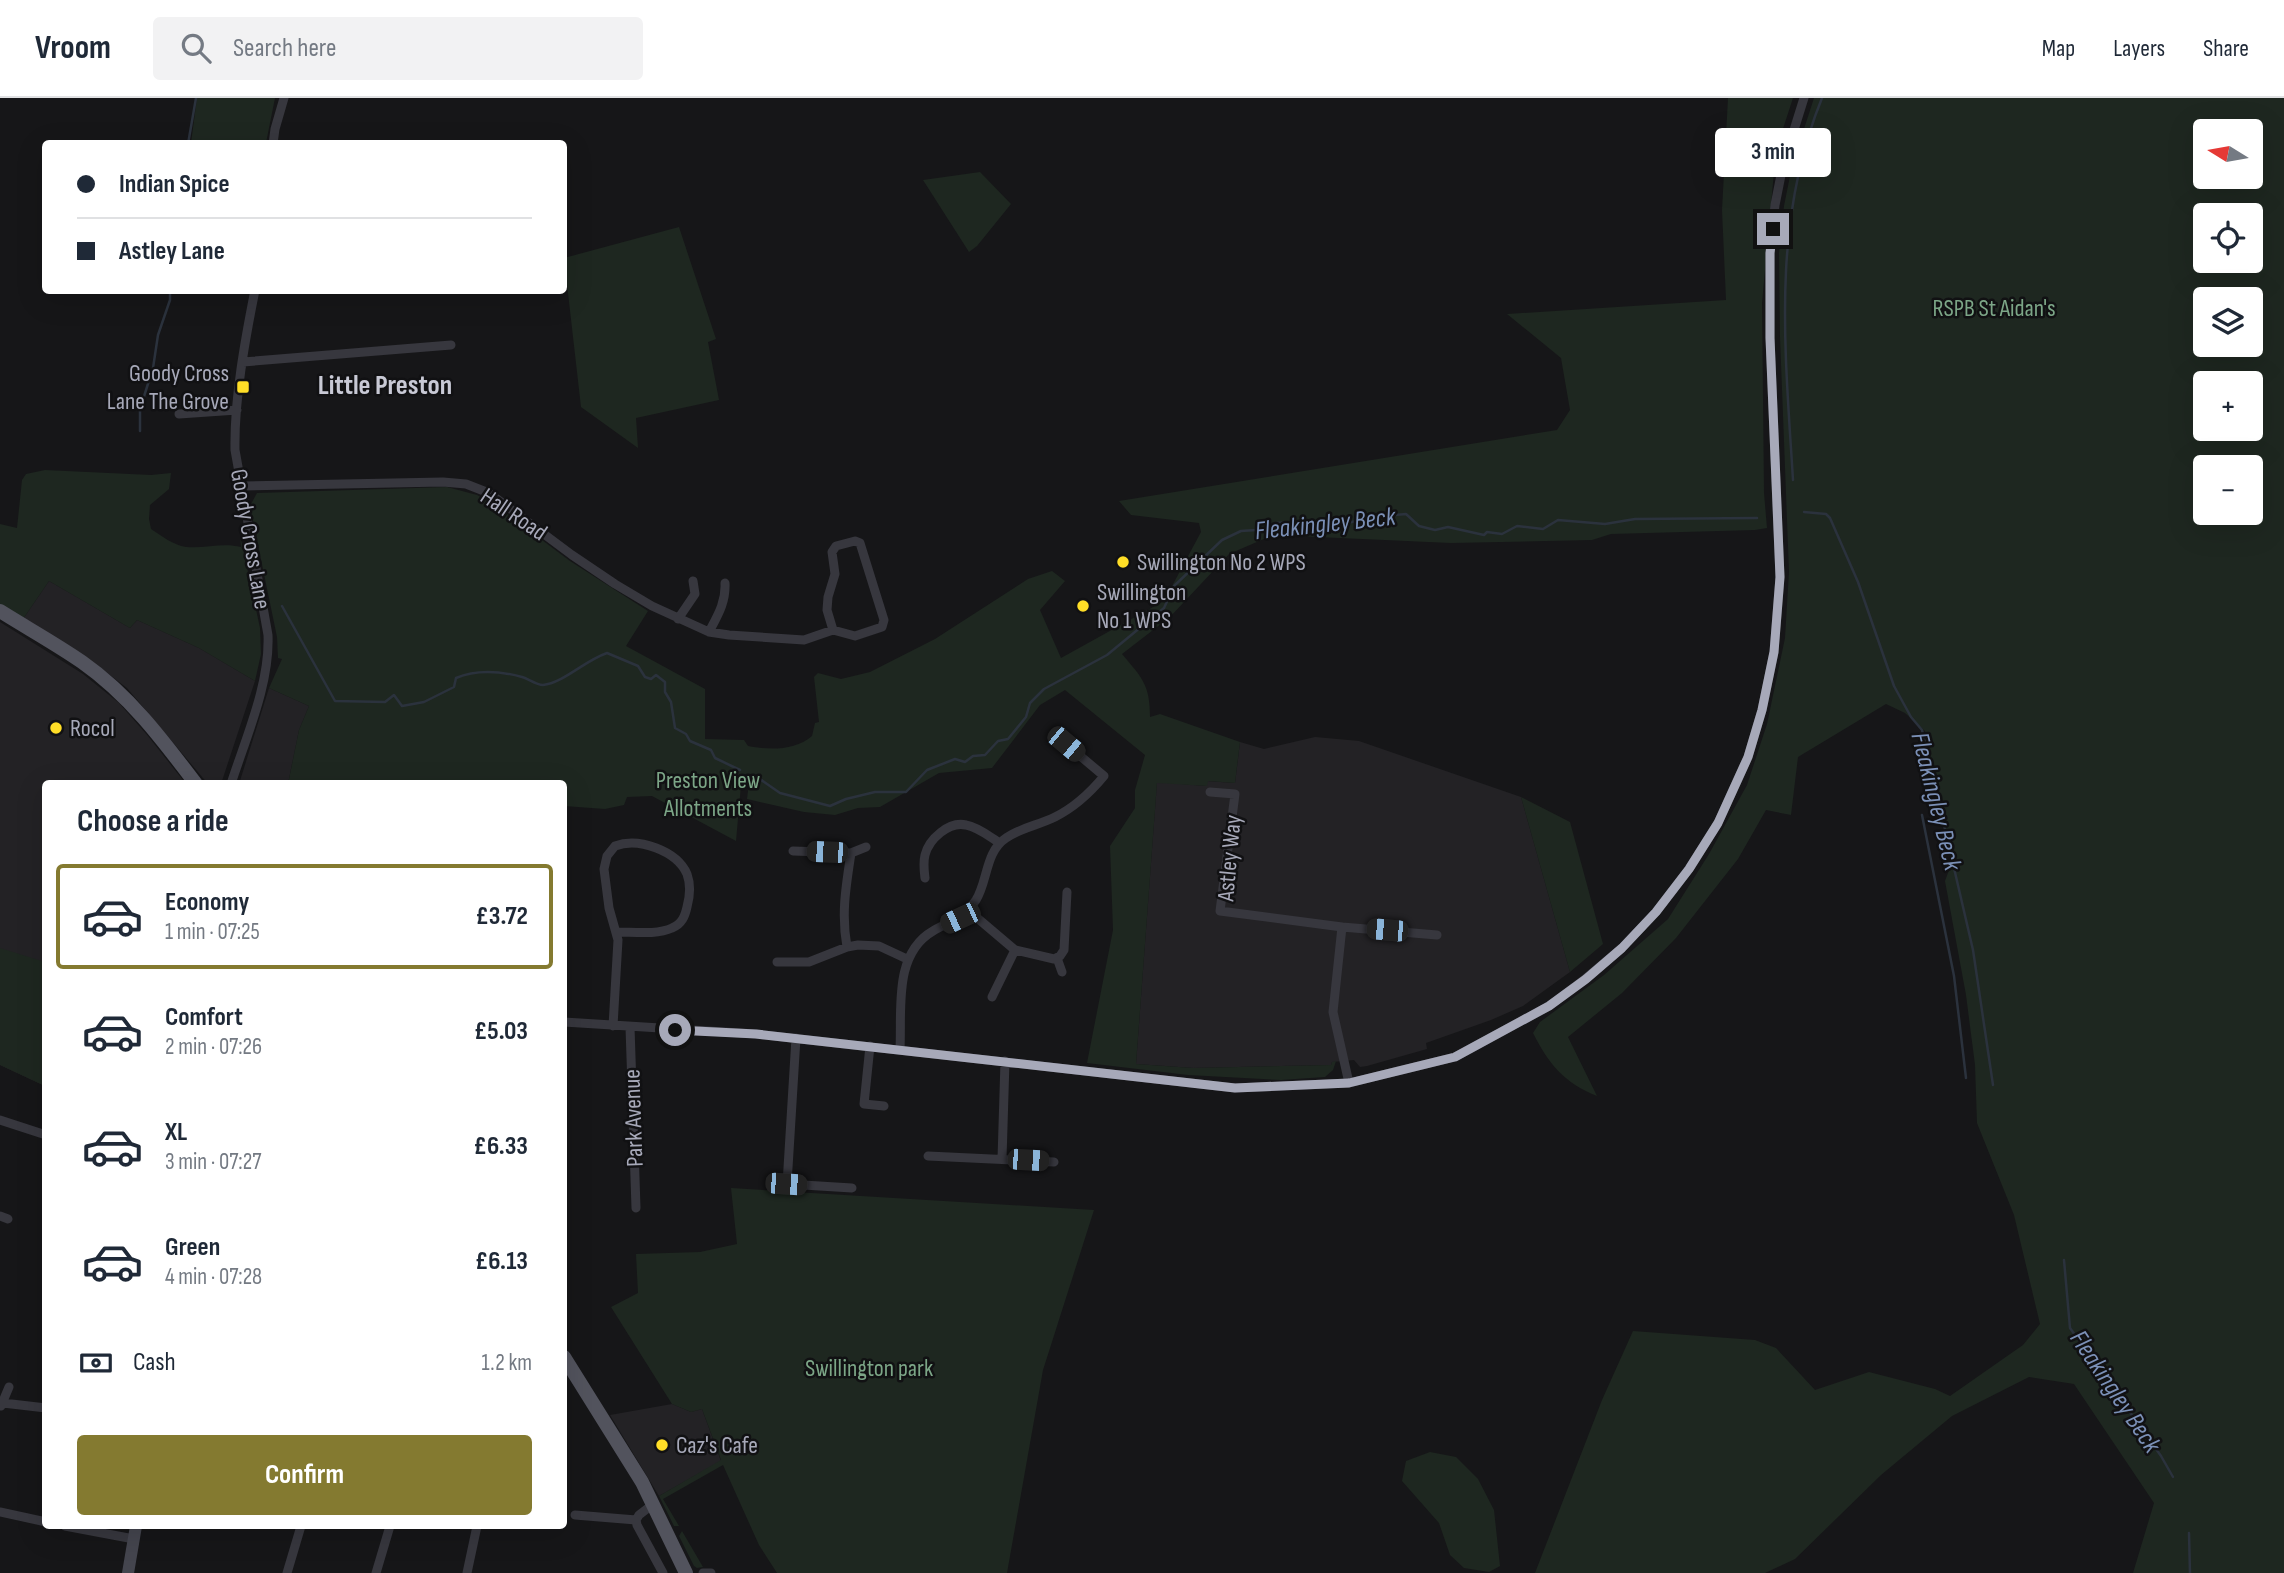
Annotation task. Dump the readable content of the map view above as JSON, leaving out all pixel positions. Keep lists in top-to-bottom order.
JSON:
{
  "streets": {
    "street": [
      "Hall Road",
      "Goody Cross Lane",
      "Astley Way",
      "Park Avenue"
    ]
  },
  "crossings": [
    ["Hall Road", "Goody Cross Lane"]
  ],
  "districts": ["Little Preston"],
  "water": ["Fleakingley Beck"],
  "parks": ["RSPB St Aidan's", "Preston View Allotments", "Swillington park"],
  "places": {
    "transit": ["Goody Cross Lane The Grove"],
    "other": [
      "Swillington No 2 WPS",
      "Swillington No 1 WPS",
      "Rocol",
      "Caz's Cafe"
    ]
  },
  "north": "left",
  "page": {
    "header": "Vroom",
    "search": "Search here",
    "nav": ["Map", "Layers", "Share"],
    "map_buttons": ["+", "−"],
    "bubble": "3 min",
    "banner": ["Indian Spice", "Astley Lane"],
    "heading": "Choose a ride",
    "list": [
      {
        "name": "Economy",
        "note": "1 min · 07:25",
        "value": "£3.72"
      },
      {
        "name": "Comfort",
        "note": "2 min · 07:26",
        "value": "£5.03"
      },
      {
        "name": "XL",
        "note": "3 min · 07:27",
        "value": "£6.33"
      },
      {
        "name": "Green",
        "note": "4 min · 07:28",
        "value": "£6.13"
      }
    ],
    "pay": ["Cash", "1.2 km"],
    "buttons": "Confirm"
  }
}
